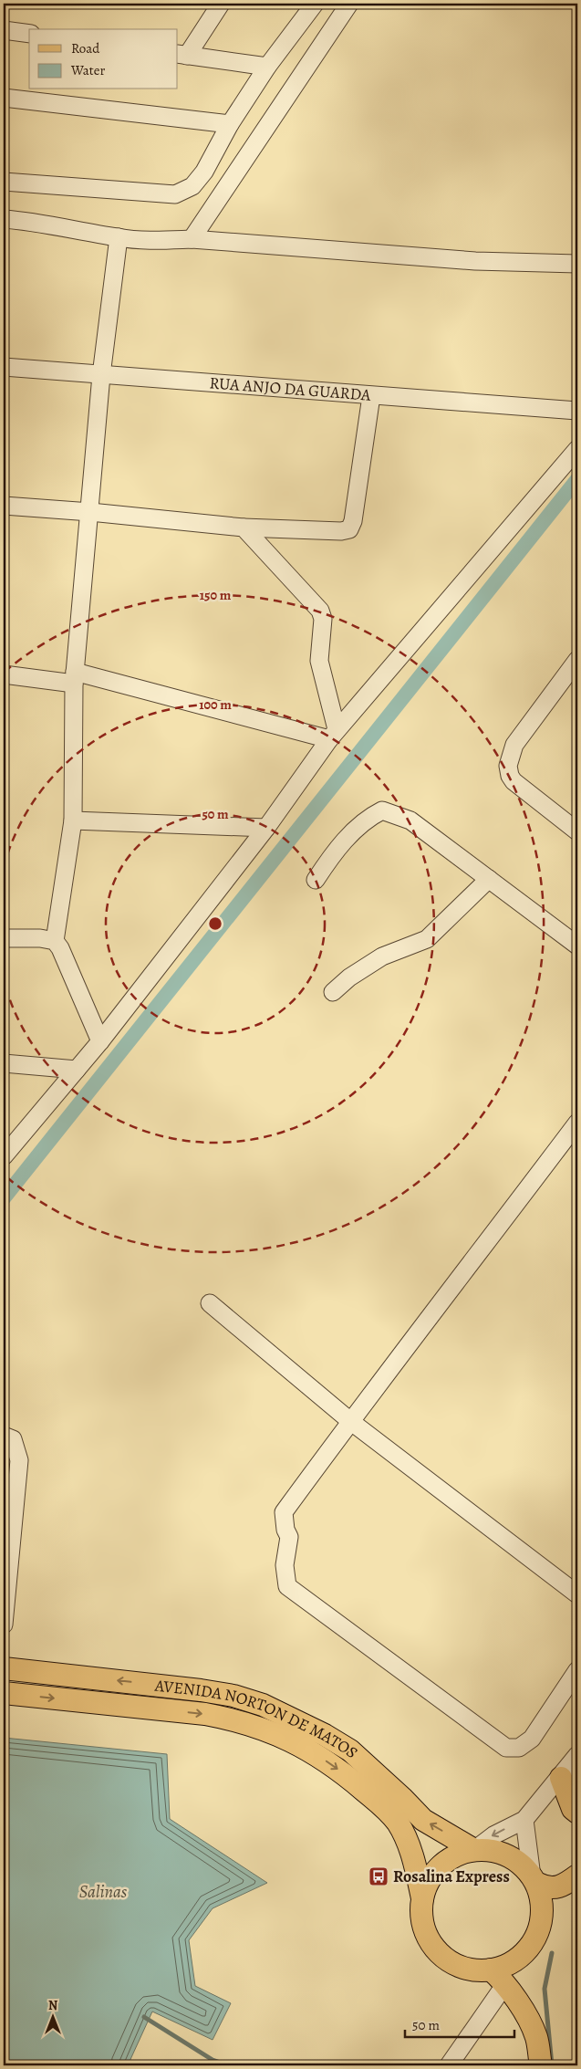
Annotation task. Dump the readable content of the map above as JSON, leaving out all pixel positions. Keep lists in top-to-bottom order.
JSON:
{
  "streets": {
    "main road": ["AVENIDA NORTON DE MATOS"],
    "street": ["RUA ANJO DA GUARDA"]
  },
  "water": ["Salinas"],
  "places": {
    "bus stop": ["Rosalina Express"]
  },
  "legend": ["Road", "Water"],
  "scale_bar": "50 m",
  "north": "top",
  "rings": ["150 m", "100 m", "50 m"]
}
